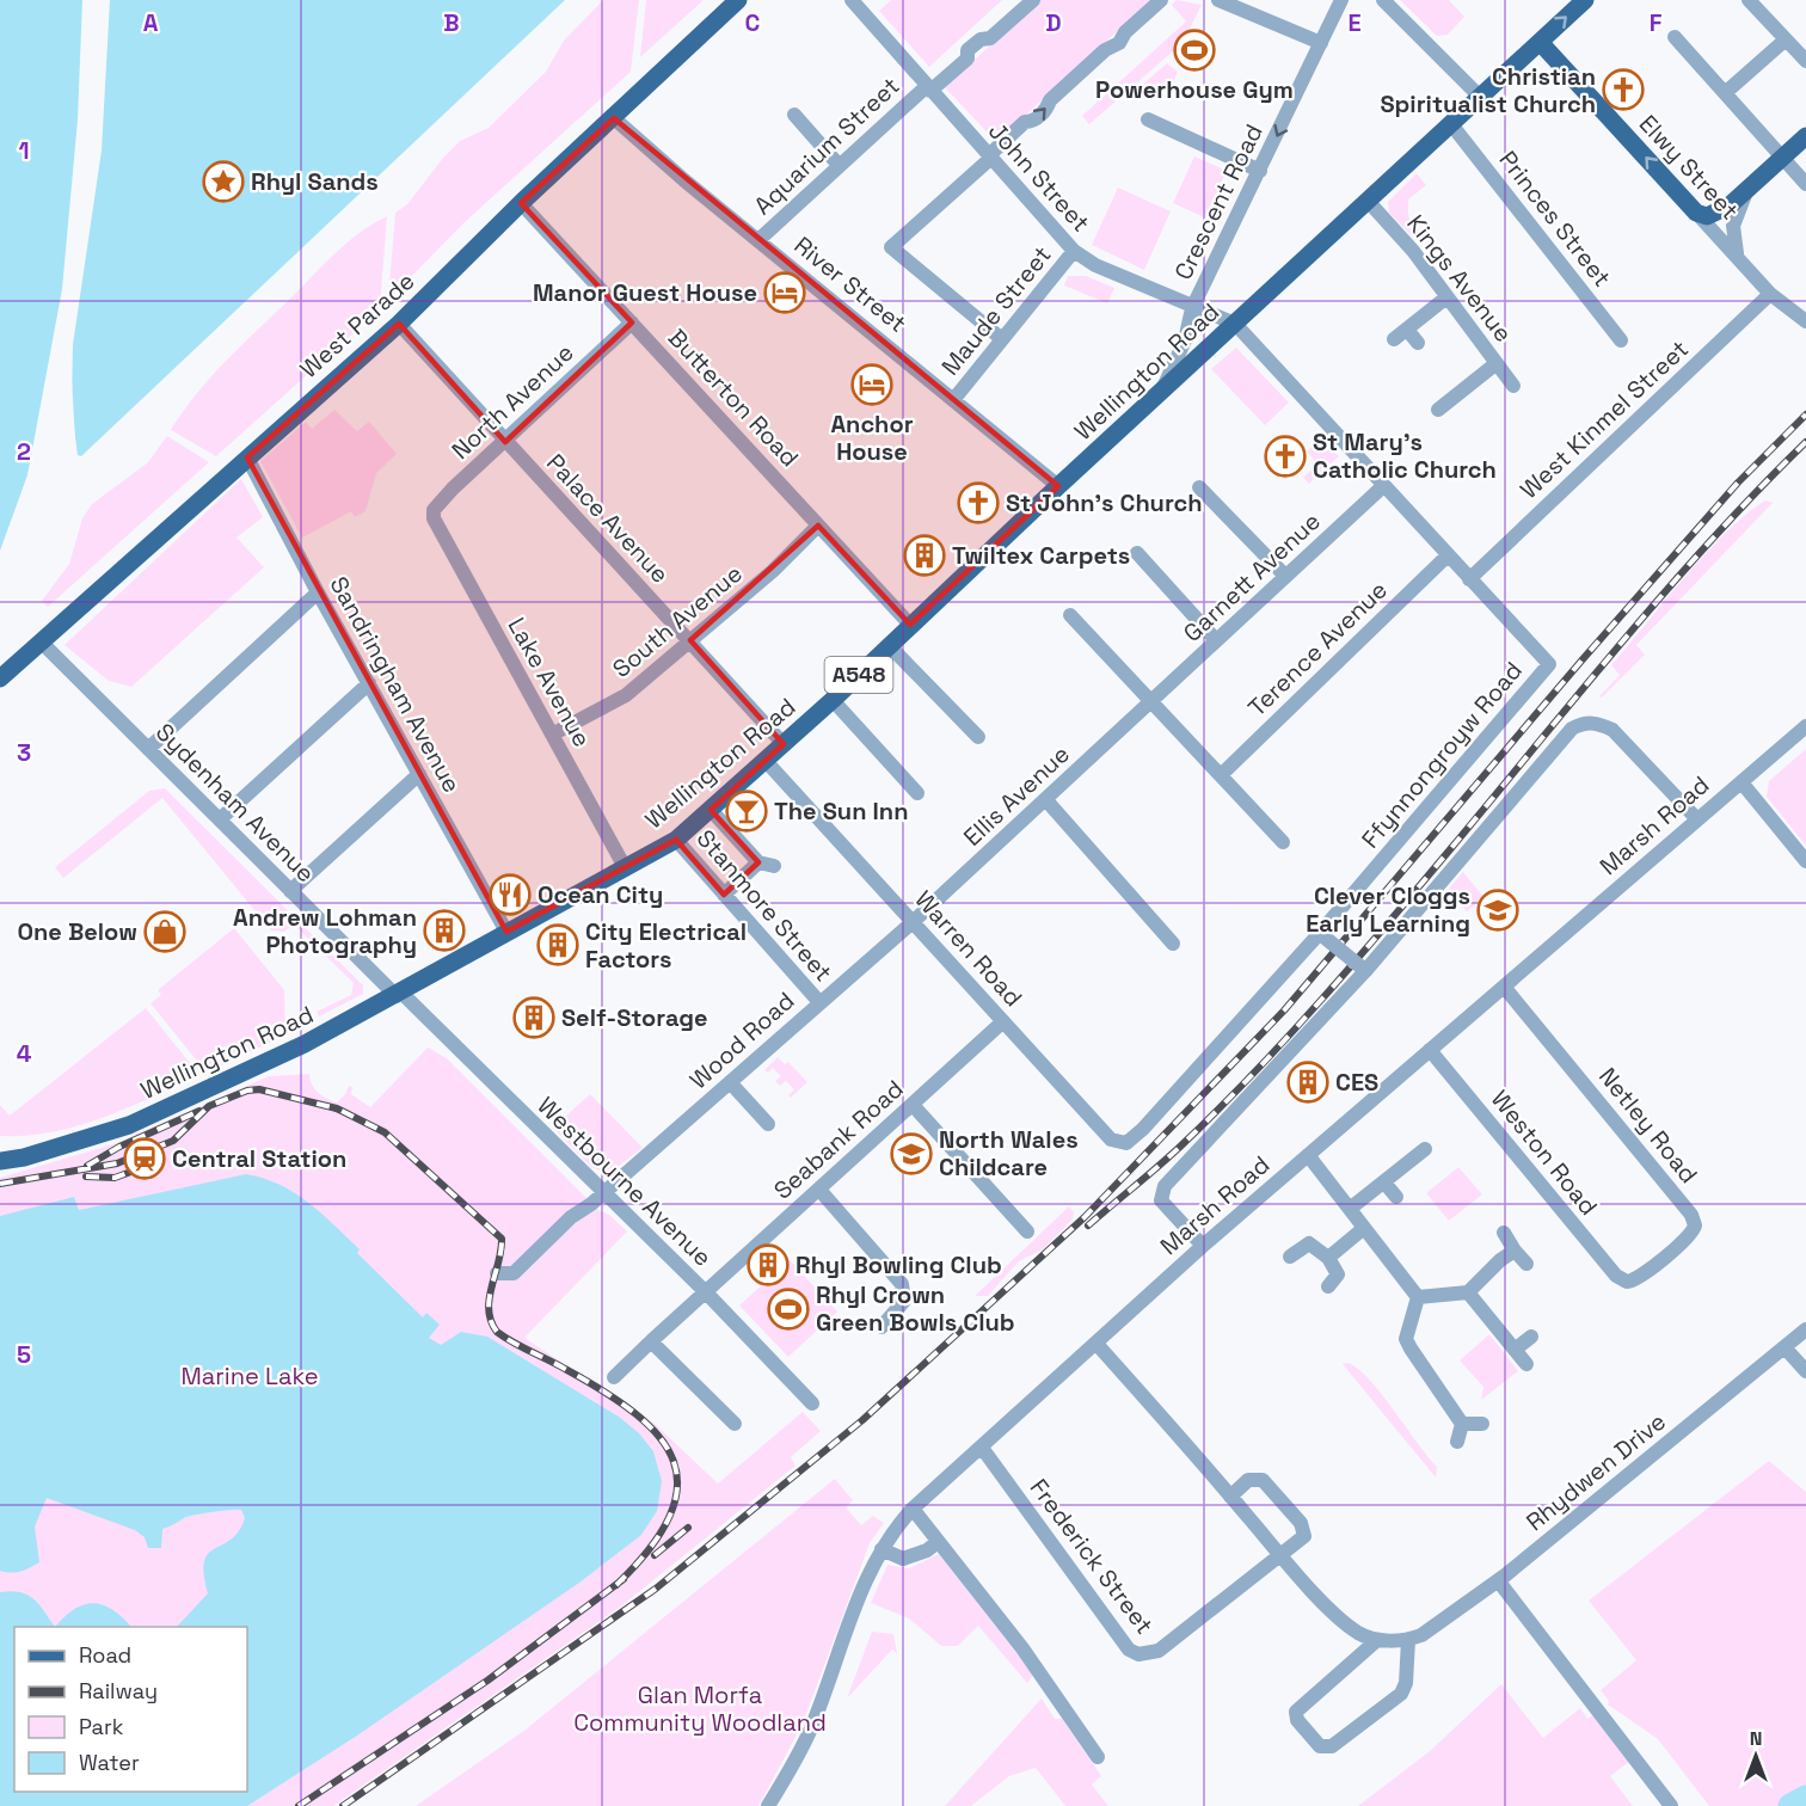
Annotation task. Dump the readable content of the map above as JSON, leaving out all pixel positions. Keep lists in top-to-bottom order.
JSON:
{
  "streets": {
    "main road": [
      "Elwy Street",
      "West Parade",
      "Wellington Road",
      "A548"
    ],
    "street": [
      "Aquarium Street",
      "John Street",
      "Crescent Road",
      "Princes Street",
      "Kings Avenue",
      "River Street",
      "Maude Street",
      "Butterton Road",
      "North Avenue",
      "West Kinmel Street",
      "Palace Avenue",
      "Garnett Avenue",
      "South Avenue",
      "Terence Avenue",
      "Lake Avenue",
      "Sandringham Avenue",
      "Ffynnongroyw Road",
      "Ellis Avenue",
      "Sydenham Avenue",
      "Marsh Road",
      "Stanmore Street",
      "Warren Road",
      "Wood Road",
      "Netley Road",
      "Seabank Road",
      "Weston Road",
      "Westbourne Avenue",
      "Rhydwen Drive",
      "Frederick Street"
    ]
  },
  "crossings": [
    ["Aquarium Street", "John Street"],
    ["Aquarium Street", "River Street"],
    ["Elwy Street", "Wellington Road"],
    ["Elwy Street", "West Kinmel Street"],
    ["John Street", "Crescent Road"],
    ["John Street", "Maude Street"],
    ["John Street", "Wellington Road"],
    ["John Street", "Ffynnongroyw Road"],
    ["Crescent Road", "Wellington Road"],
    ["Princes Street", "Wellington Road"],
    ["Kings Avenue", "Wellington Road"],
    ["River Street", "Maude Street"],
    ["River Street", "West Parade"],
    ["River Street", "Wellington Road"],
    ["West Parade", "Butterton Road"],
    ["West Parade", "Palace Avenue"],
    ["West Parade", "Sandringham Avenue"],
    ["West Parade", "Sydenham Avenue"],
    ["Wellington Road", "Butterton Road"],
    ["Wellington Road", "Palace Avenue"],
    ["Wellington Road", "Lake Avenue"],
    ["Wellington Road", "Sandringham Avenue"],
    ["Wellington Road", "Ffynnongroyw Road"],
    ["Wellington Road", "Sydenham Avenue"],
    ["Wellington Road", "Stanmore Street"],
    ["Wellington Road", "Warren Road"],
    ["Wellington Road", "Westbourne Avenue"],
    ["Butterton Road", "North Avenue"],
    ["Butterton Road", "South Avenue"],
    ["North Avenue", "Palace Avenue"],
    ["North Avenue", "Lake Avenue"],
    ["West Kinmel Street", "Ffynnongroyw Road"],
    ["Palace Avenue", "South Avenue"],
    ["Garnett Avenue", "Ffynnongroyw Road"],
    ["Garnett Avenue", "Ellis Avenue"],
    ["South Avenue", "Lake Avenue"],
    ["Terence Avenue", "Ffynnongroyw Road"],
    ["Ffynnongroyw Road", "Warren Road"],
    ["Ellis Avenue", "Warren Road"],
    ["Ellis Avenue", "Wood Road"],
    ["Sydenham Avenue", "Westbourne Avenue"],
    ["Marsh Road", "Netley Road"],
    ["Marsh Road", "Weston Road"],
    ["Marsh Road", "Rhydwen Drive"],
    ["Marsh Road", "Frederick Street"],
    ["Stanmore Street", "Wood Road"],
    ["Warren Road", "Wood Road"],
    ["Warren Road", "Seabank Road"],
    ["Wood Road", "Westbourne Avenue"],
    ["Netley Road", "Weston Road"],
    ["Seabank Road", "Westbourne Avenue"],
    ["Rhydwen Drive", "Frederick Street"]
  ],
  "one_way": ["Elwy Street"],
  "parks": ["Marine Lake", "Glan Morfa Community Woodland"],
  "places": {
    "sports": ["Powerhouse Gym", "Rhyl Crown Green Bowls Club"],
    "church": ["Christian Spiritualist Church", "St Mary's Catholic Church", "St John's Church"],
    "place": ["Rhyl Sands"],
    "hotel": ["Manor Guest House", "Anchor House"],
    "building": [
      "Twiltex Carpets",
      "Andrew Lohman Photography",
      "City Electrical Factors",
      "Self-Storage",
      "CES",
      "Rhyl Bowling Club"
    ],
    "bar": ["The Sun Inn"],
    "restaurant": ["Ocean City"],
    "school or university": ["Clever Cloggs Early Learning", "North Wales Childcare"],
    "shop": ["One Below"],
    "station": ["Central Station"]
  },
  "legend": [
    "Road",
    "Railway",
    "Park",
    "Water"
  ],
  "north": "top",
  "grid": {
    "columns": [
      "A",
      "B",
      "C",
      "D",
      "E",
      "F"
    ],
    "rows": [
      "1",
      "2",
      "3",
      "4",
      "5"
    ]
  }
}
